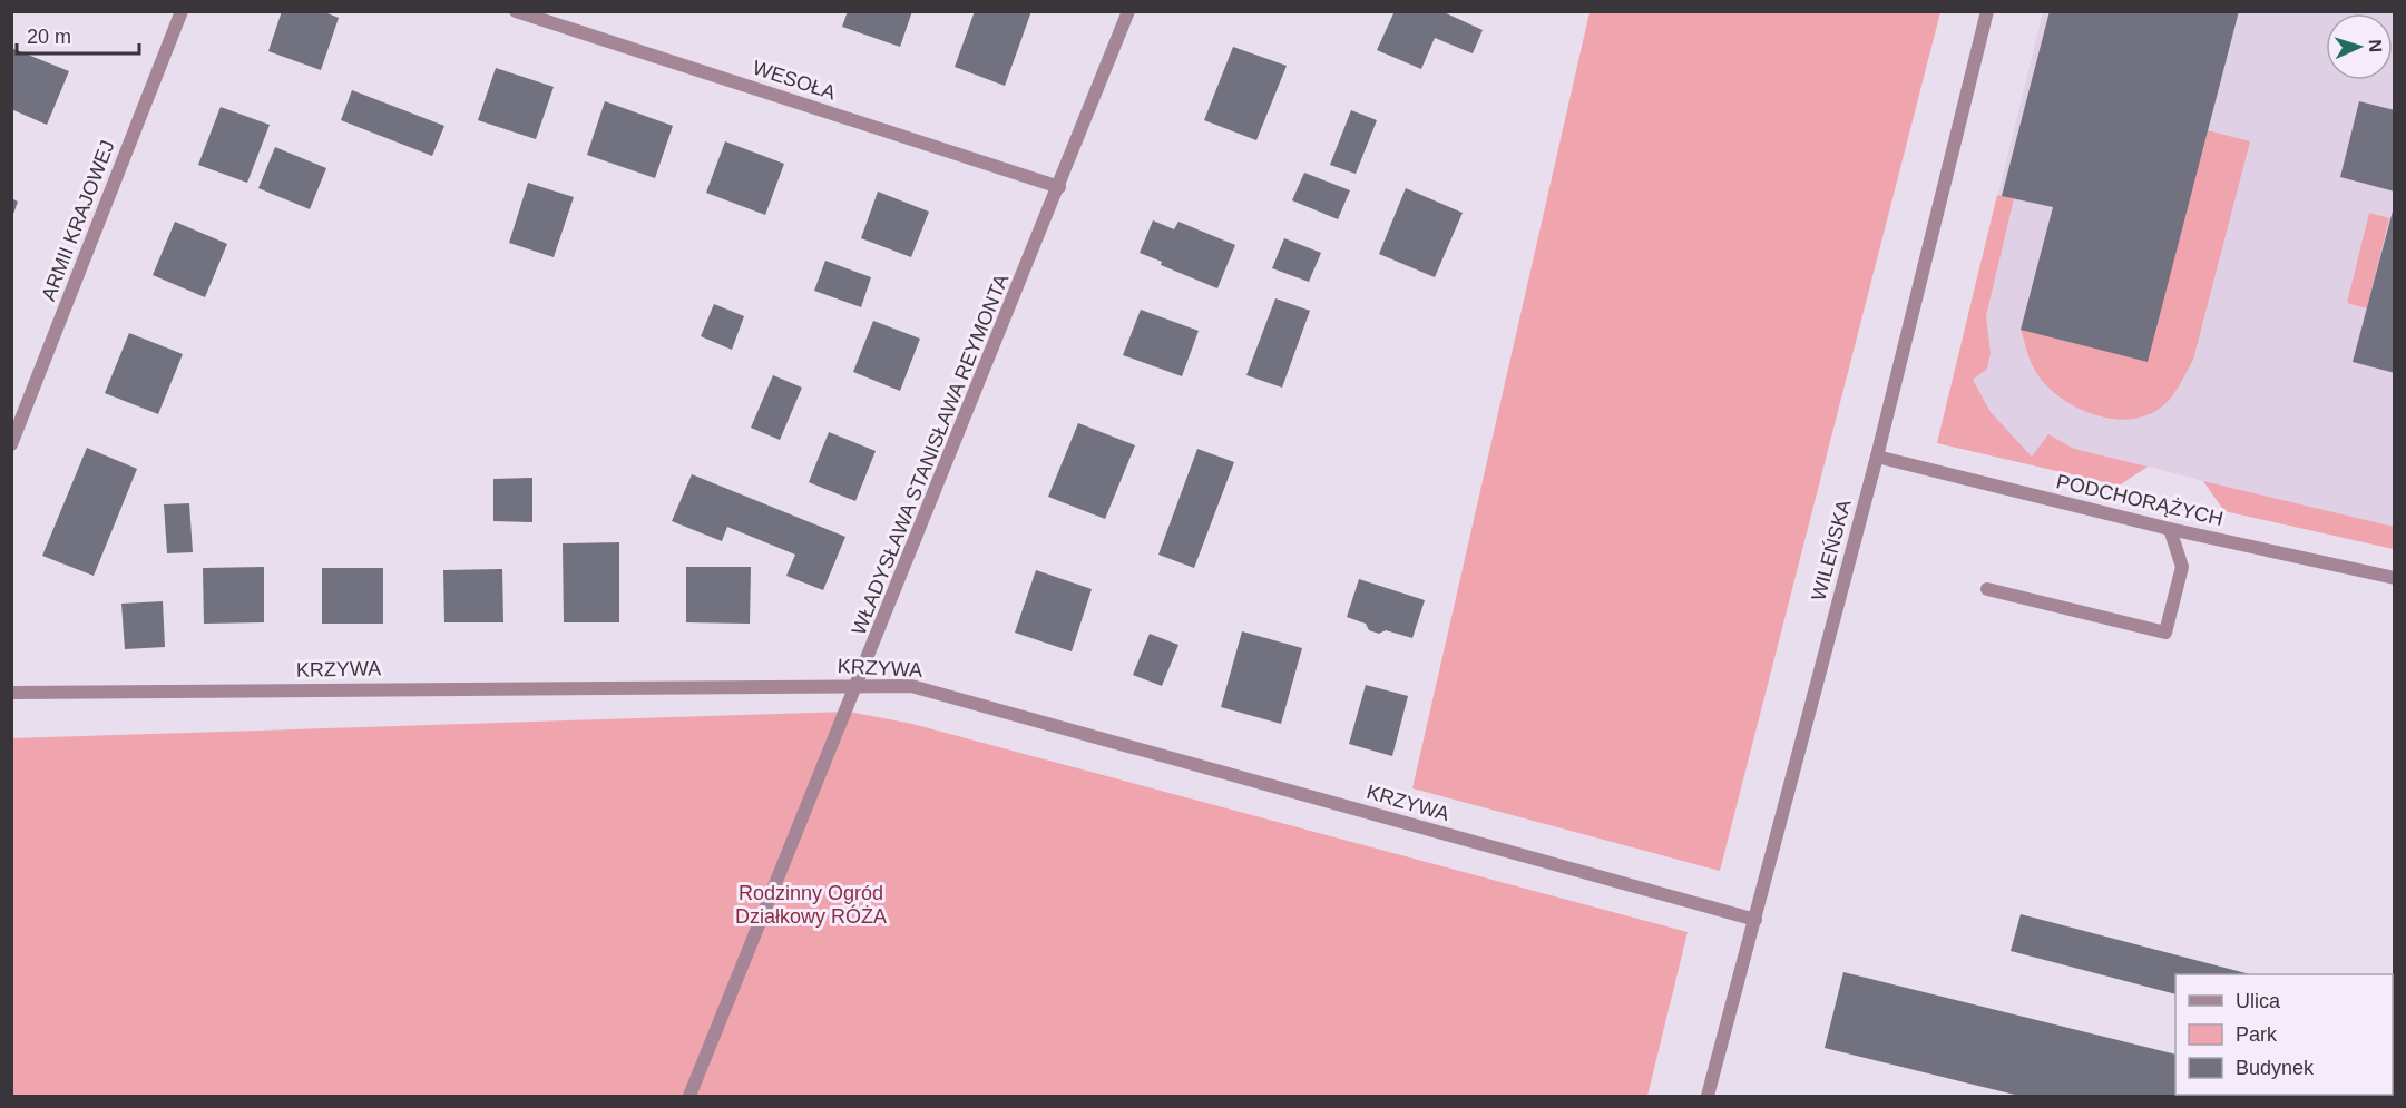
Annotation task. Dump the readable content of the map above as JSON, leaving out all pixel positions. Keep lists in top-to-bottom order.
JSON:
{
  "streets": {
    "street": [
      "WESOŁA",
      "ARMII KRAJOWEJ",
      "WŁADYSŁAWA STANISŁAWA REYMONTA",
      "PODCHORĄŻYCH",
      "WILEŃSKA",
      "KRZYWA"
    ]
  },
  "crossings": [
    ["WESOŁA", "WŁADYSŁAWA STANISŁAWA REYMONTA"],
    ["WŁADYSŁAWA STANISŁAWA REYMONTA", "KRZYWA"],
    ["PODCHORĄŻYCH", "WILEŃSKA"],
    ["WILEŃSKA", "KRZYWA"]
  ],
  "parks": ["Rodzinny Ogród Działkowy RÓŻA"],
  "legend": ["Ulica", "Park", "Budynek"],
  "scale_bar": "20 m",
  "north": "right"
}
